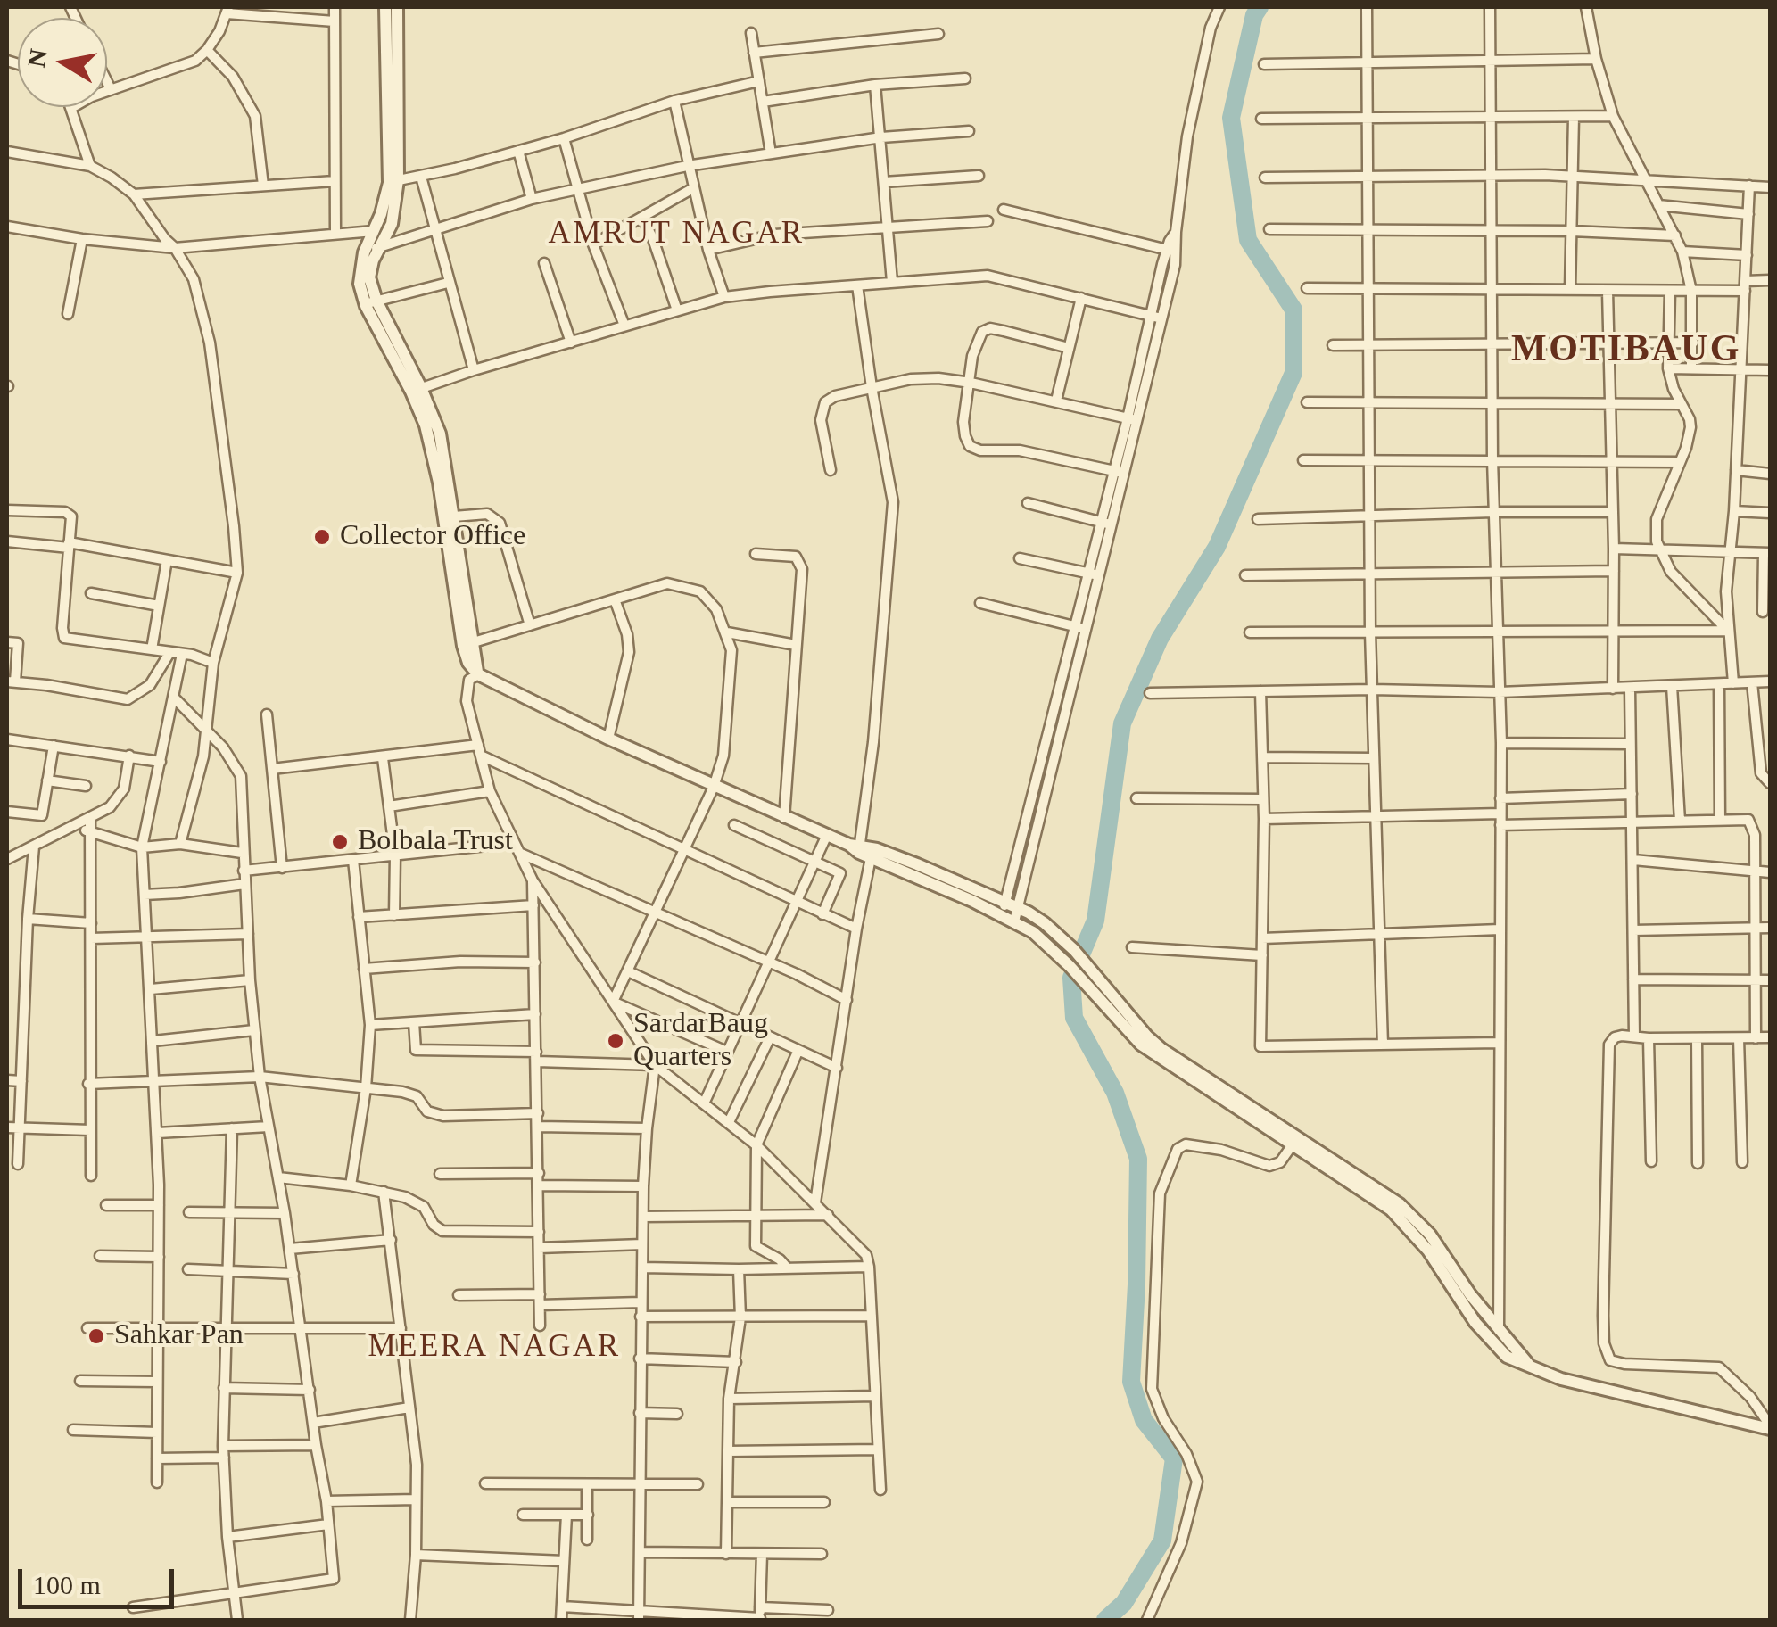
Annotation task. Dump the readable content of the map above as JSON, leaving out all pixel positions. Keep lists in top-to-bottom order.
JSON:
{
  "districts": ["AMRUT NAGAR", "MOTIBAUG", "MEERA NAGAR"],
  "places": [
    "Collector Office",
    "Bolbala Trust",
    "SardarBaug Quarters",
    "Sahkar Pan"
  ],
  "scale_bar": "100 m",
  "north": "left"
}
